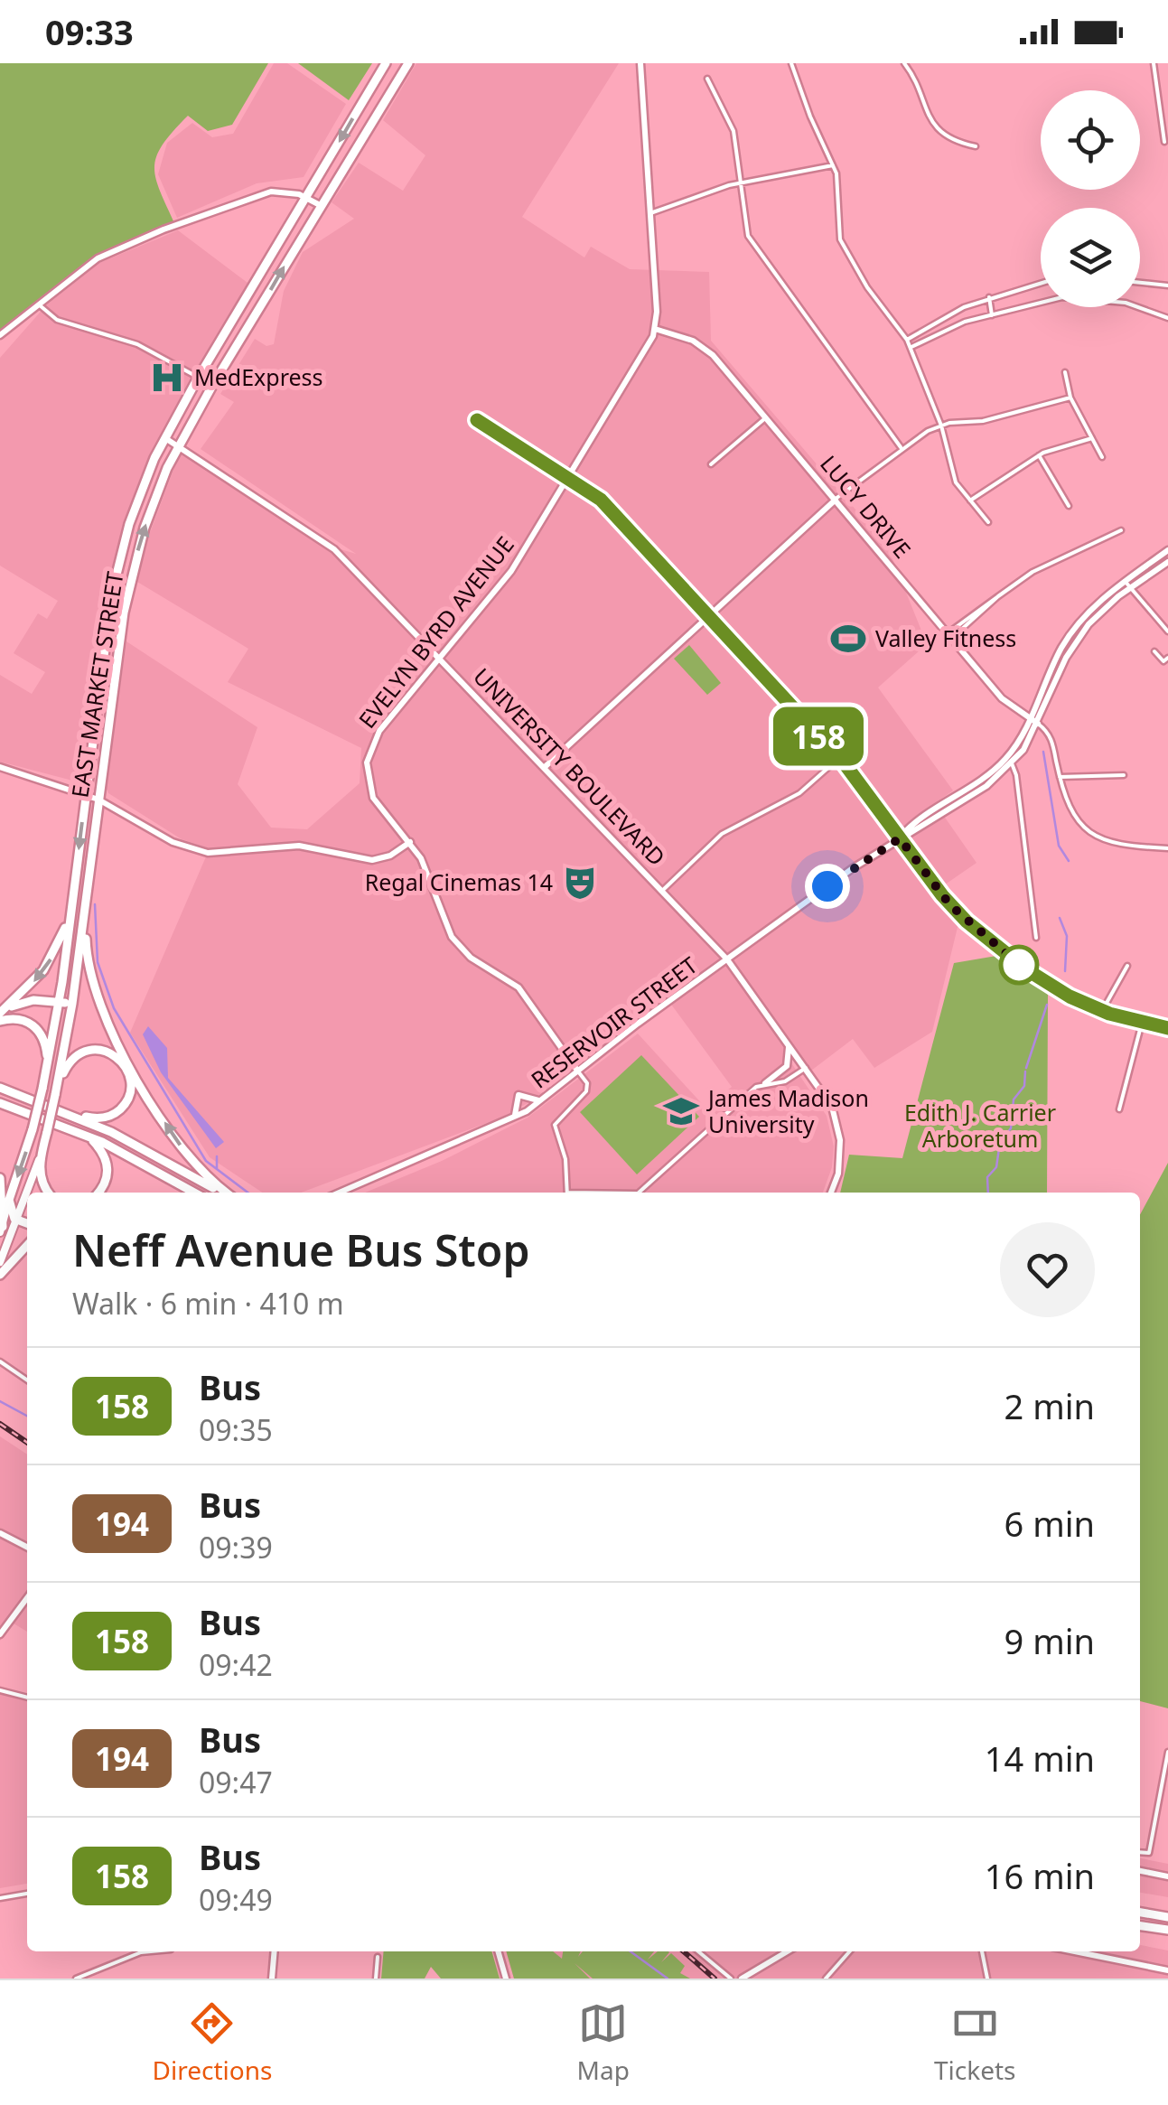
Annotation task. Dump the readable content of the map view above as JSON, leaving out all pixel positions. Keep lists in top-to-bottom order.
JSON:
{
  "streets": {
    "highway": ["EAST MARKET STREET"],
    "street": [
      "LUCY DRIVE",
      "EVELYN BYRD AVENUE",
      "UNIVERSITY BOULEVARD",
      "RESERVOIR STREET"
    ]
  },
  "crossings": [
    ["LUCY DRIVE", "EVELYN BYRD AVENUE"],
    ["LUCY DRIVE", "RESERVOIR STREET"],
    ["EVELYN BYRD AVENUE", "UNIVERSITY BOULEVARD"],
    ["EVELYN BYRD AVENUE", "RESERVOIR STREET"],
    ["EAST MARKET STREET", "UNIVERSITY BOULEVARD"],
    ["UNIVERSITY BOULEVARD", "RESERVOIR STREET"]
  ],
  "parks": ["Edith J. Carrier Arboretum"],
  "places": {
    "hospital": ["MedExpress"],
    "sports": ["Valley Fitness"],
    "theatre": ["Regal Cinemas 14"],
    "school or university": ["James Madison University"]
  },
  "lines": ["bus line 158"],
  "page": {
    "status": "09:33",
    "on_map": "158",
    "heading": ["Neff Avenue Bus Stop", "Walk · 6 min · 410 m"],
    "list": [
      {
        "mark": "158",
        "name": "Bus",
        "note": "09:35",
        "value": "2 min"
      },
      {
        "mark": "194",
        "name": "Bus",
        "note": "09:39",
        "value": "6 min"
      },
      {
        "mark": "158",
        "name": "Bus",
        "note": "09:42",
        "value": "9 min"
      },
      {
        "mark": "194",
        "name": "Bus",
        "note": "09:47",
        "value": "14 min"
      },
      {
        "mark": "158",
        "name": "Bus",
        "note": "09:49",
        "value": "16 min"
      }
    ],
    "tabs": ["Directions", "Map", "Tickets"]
  }
}
